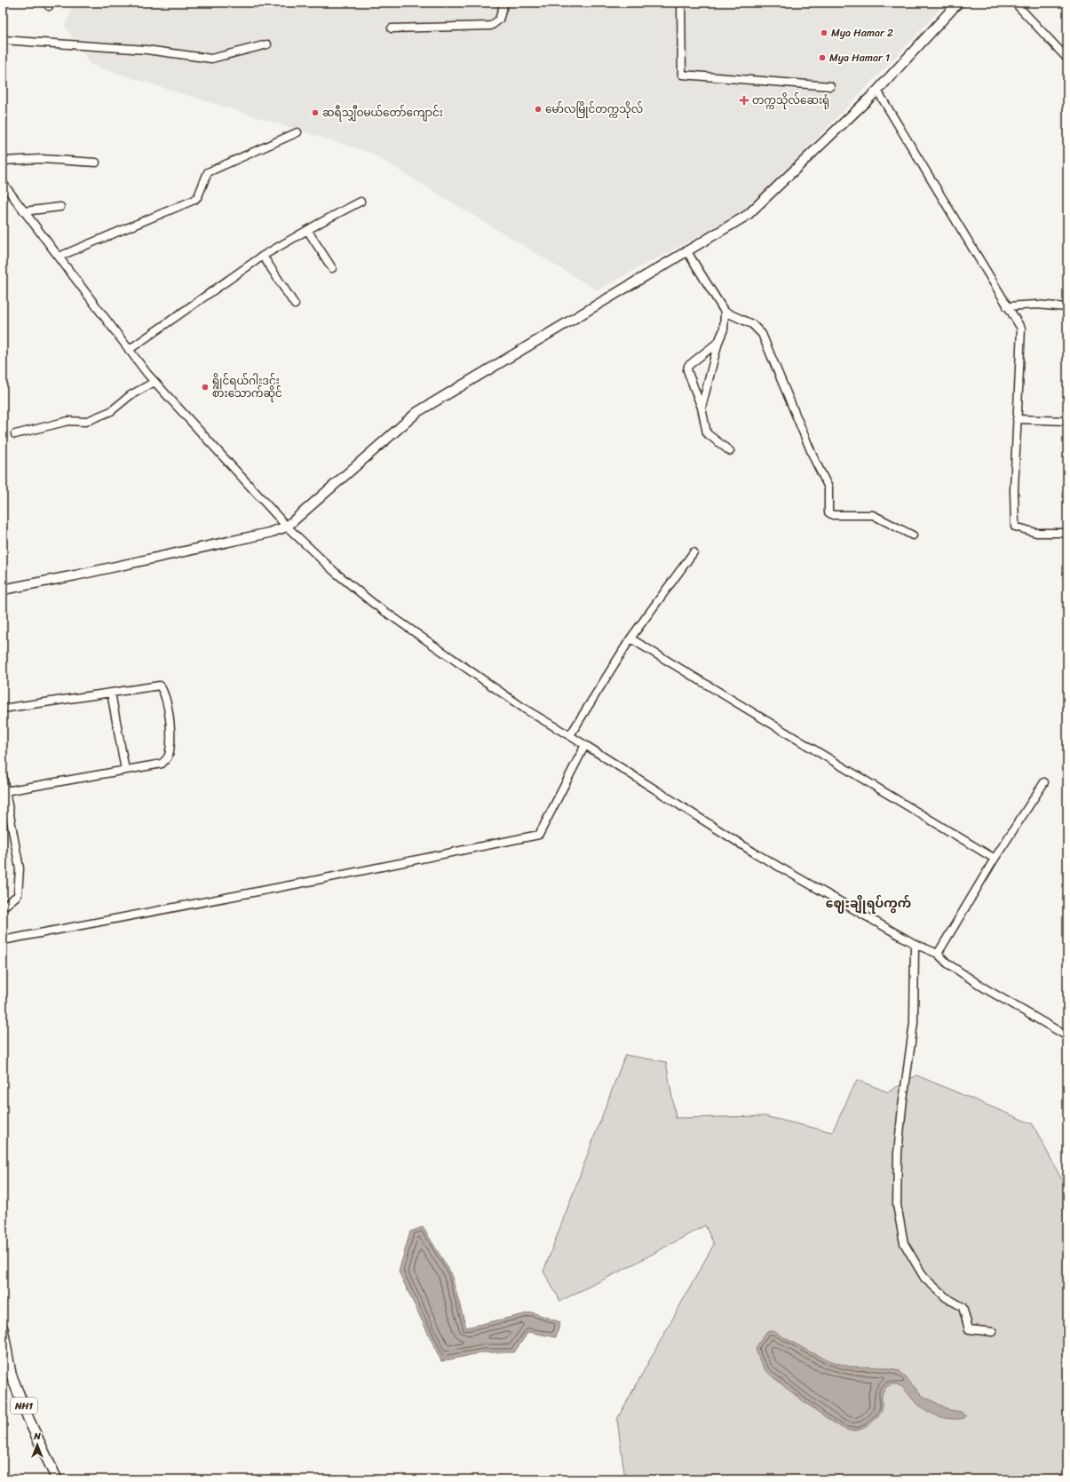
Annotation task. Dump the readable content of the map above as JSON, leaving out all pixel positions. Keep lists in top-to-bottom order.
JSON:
{
  "streets": {
    "highway": ["NH1"]
  },
  "districts": ["ဈေးချိုရပ်ကွက်"],
  "places": {
    "other": [
      "Mya Hamar 2",
      "Mya Hamar 1",
      "မော်လမြိုင်တက္ကသိုလ်",
      "ဆရီသျှီဝမယ်တော်ကျောင်း",
      "ရွိုင်ရယ်ဂါးဒင်း စားသောက်ဆိုင်"
    ],
    "health": ["တက္ကသိုလ်ဆေးရုံ"]
  },
  "north": "top"
}
